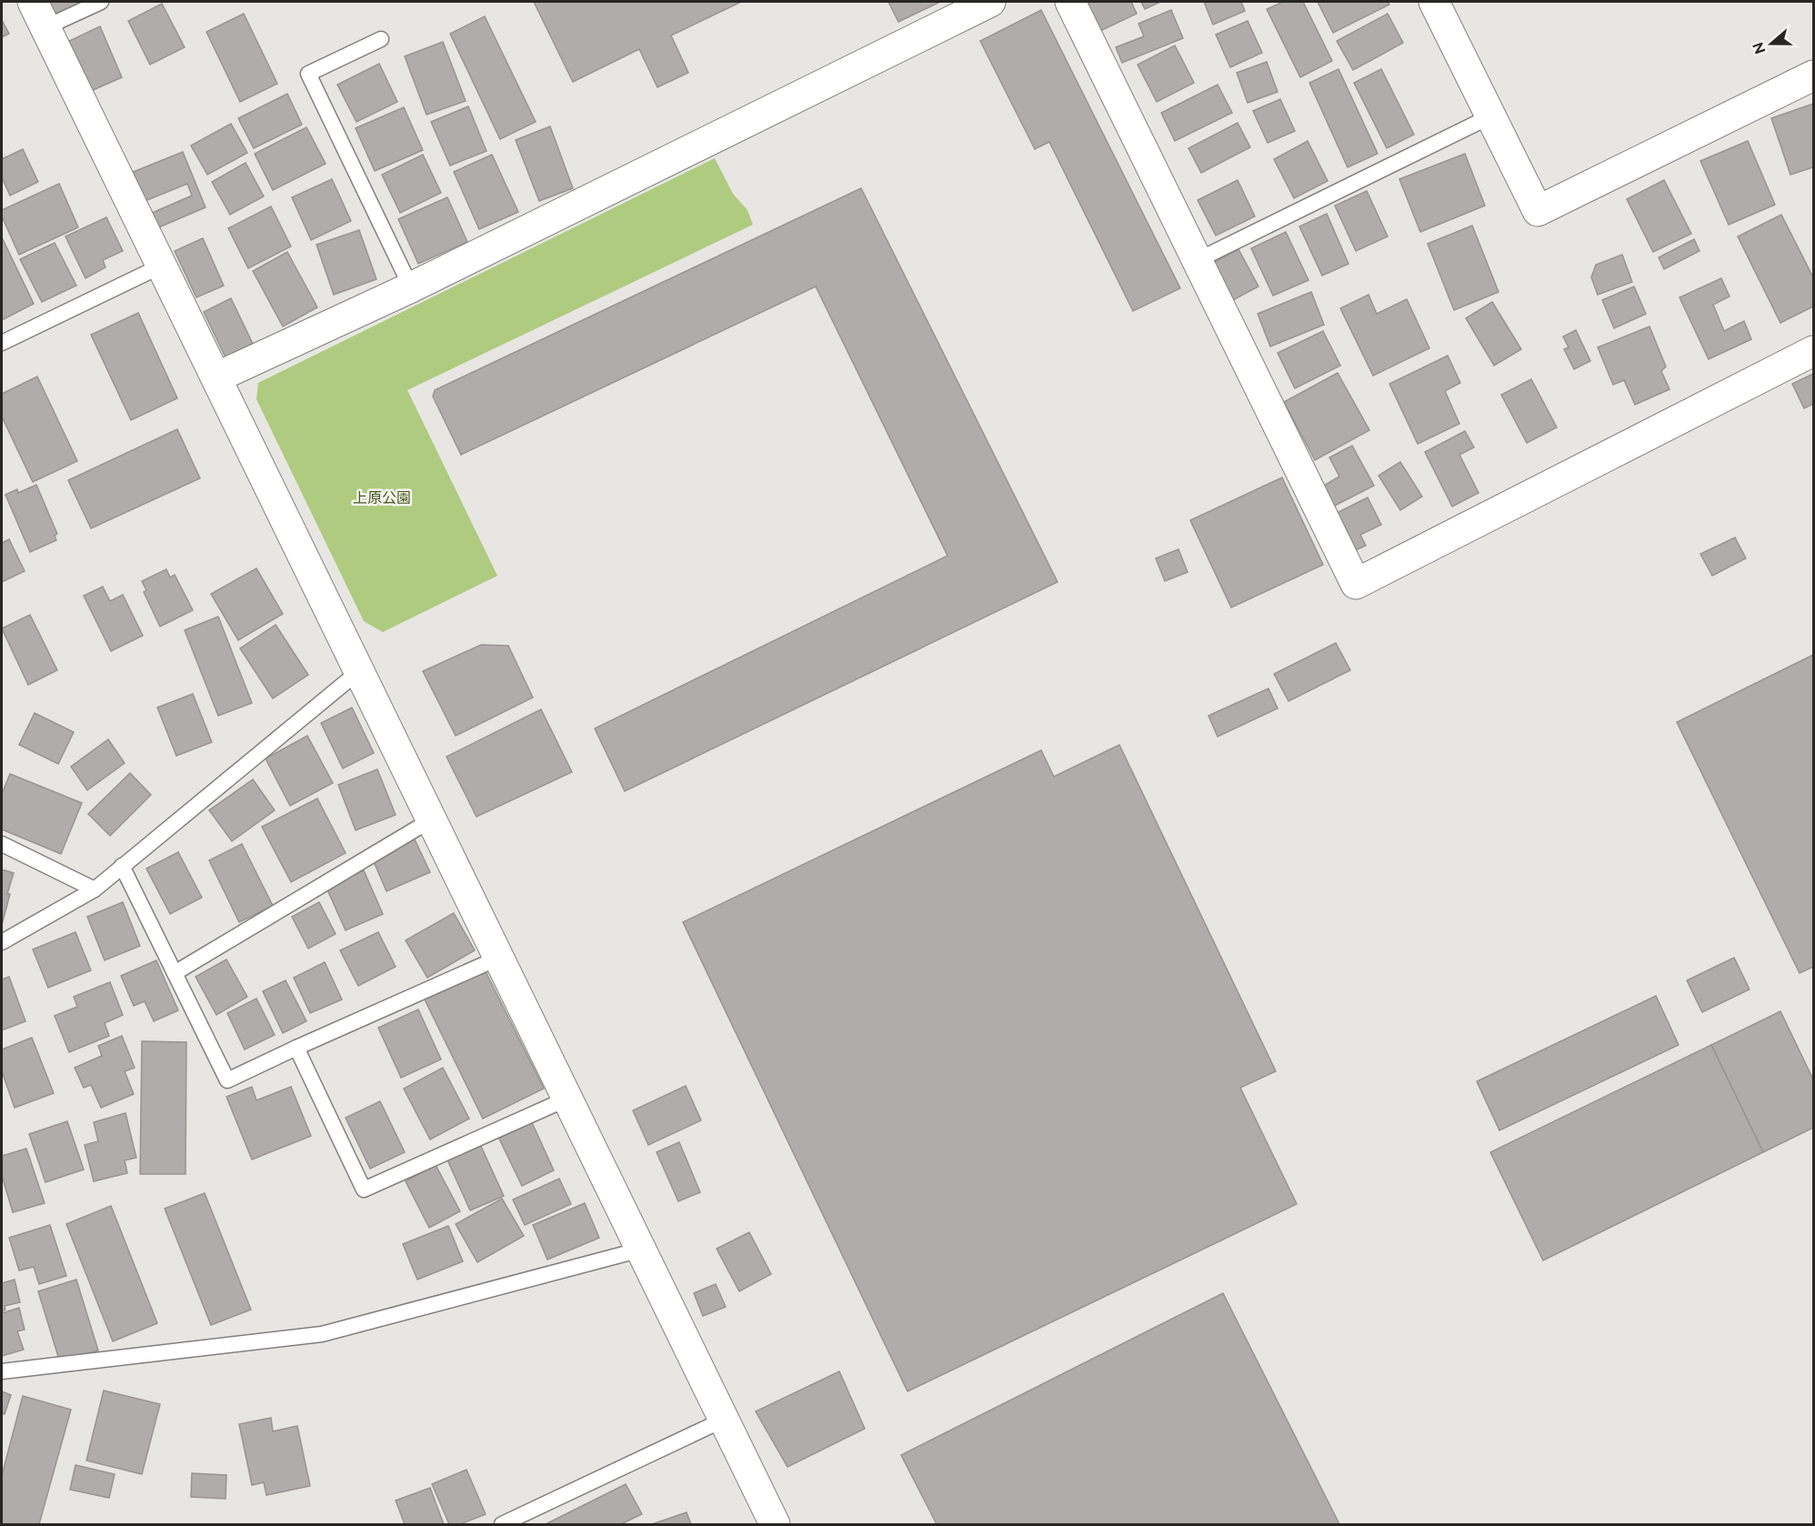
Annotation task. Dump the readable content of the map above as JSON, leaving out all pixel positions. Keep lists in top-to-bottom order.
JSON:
{
  "parks": ["上原公園"],
  "north": "left"
}
